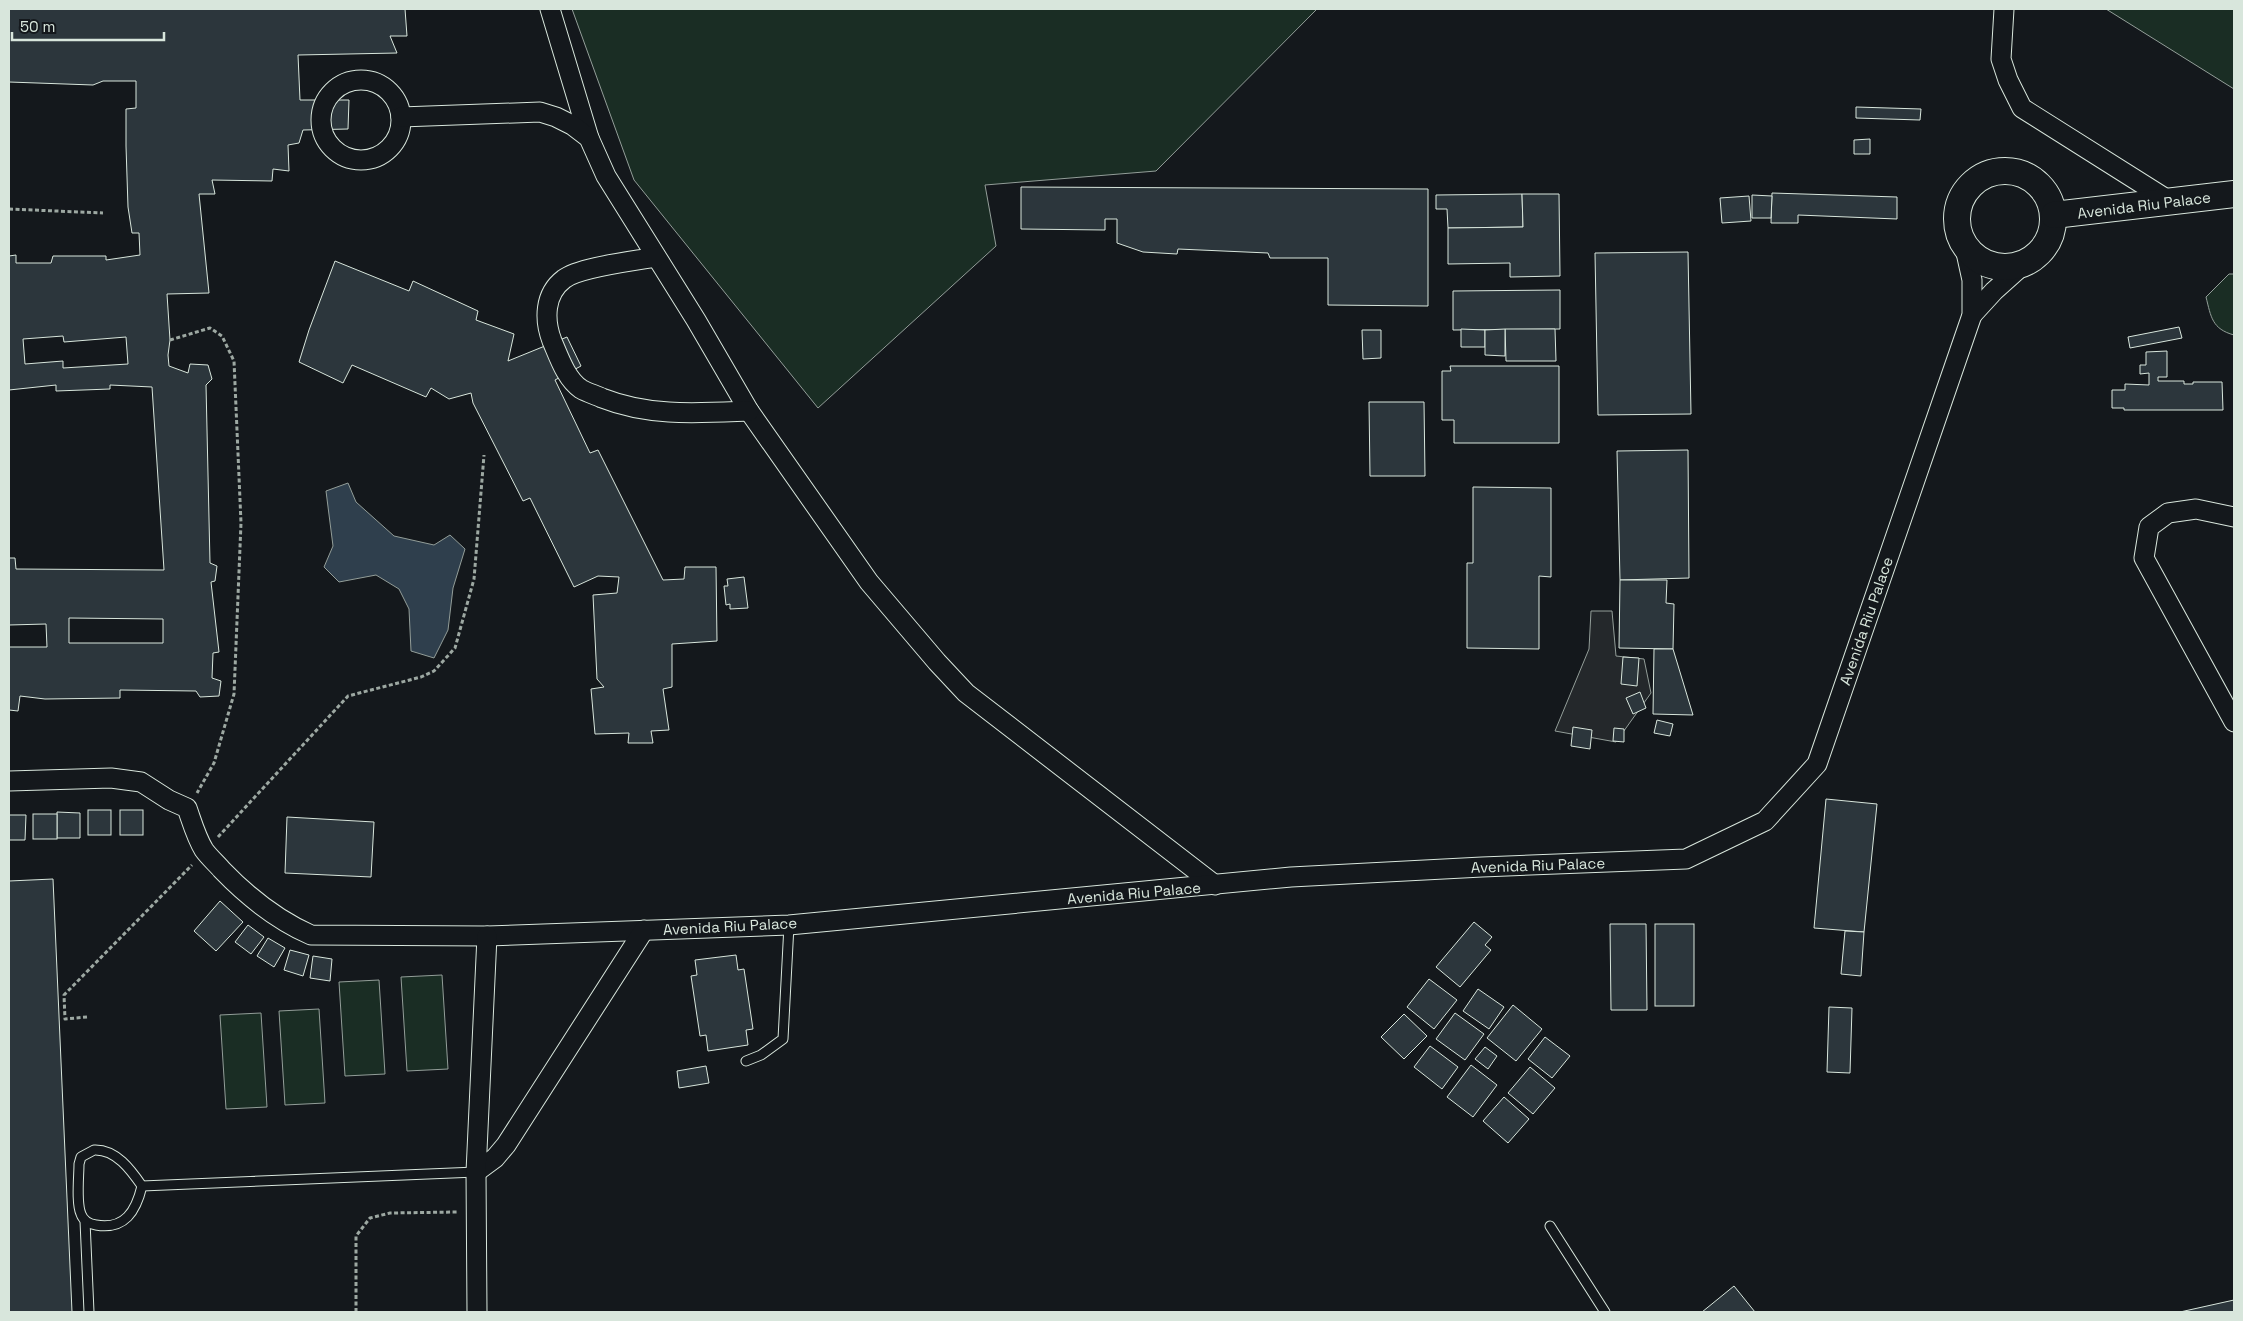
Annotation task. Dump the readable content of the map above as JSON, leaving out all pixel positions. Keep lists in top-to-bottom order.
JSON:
{
  "streets": {
    "street": ["Avenida Riu Palace"]
  },
  "scale_bar": "50 m"
}
